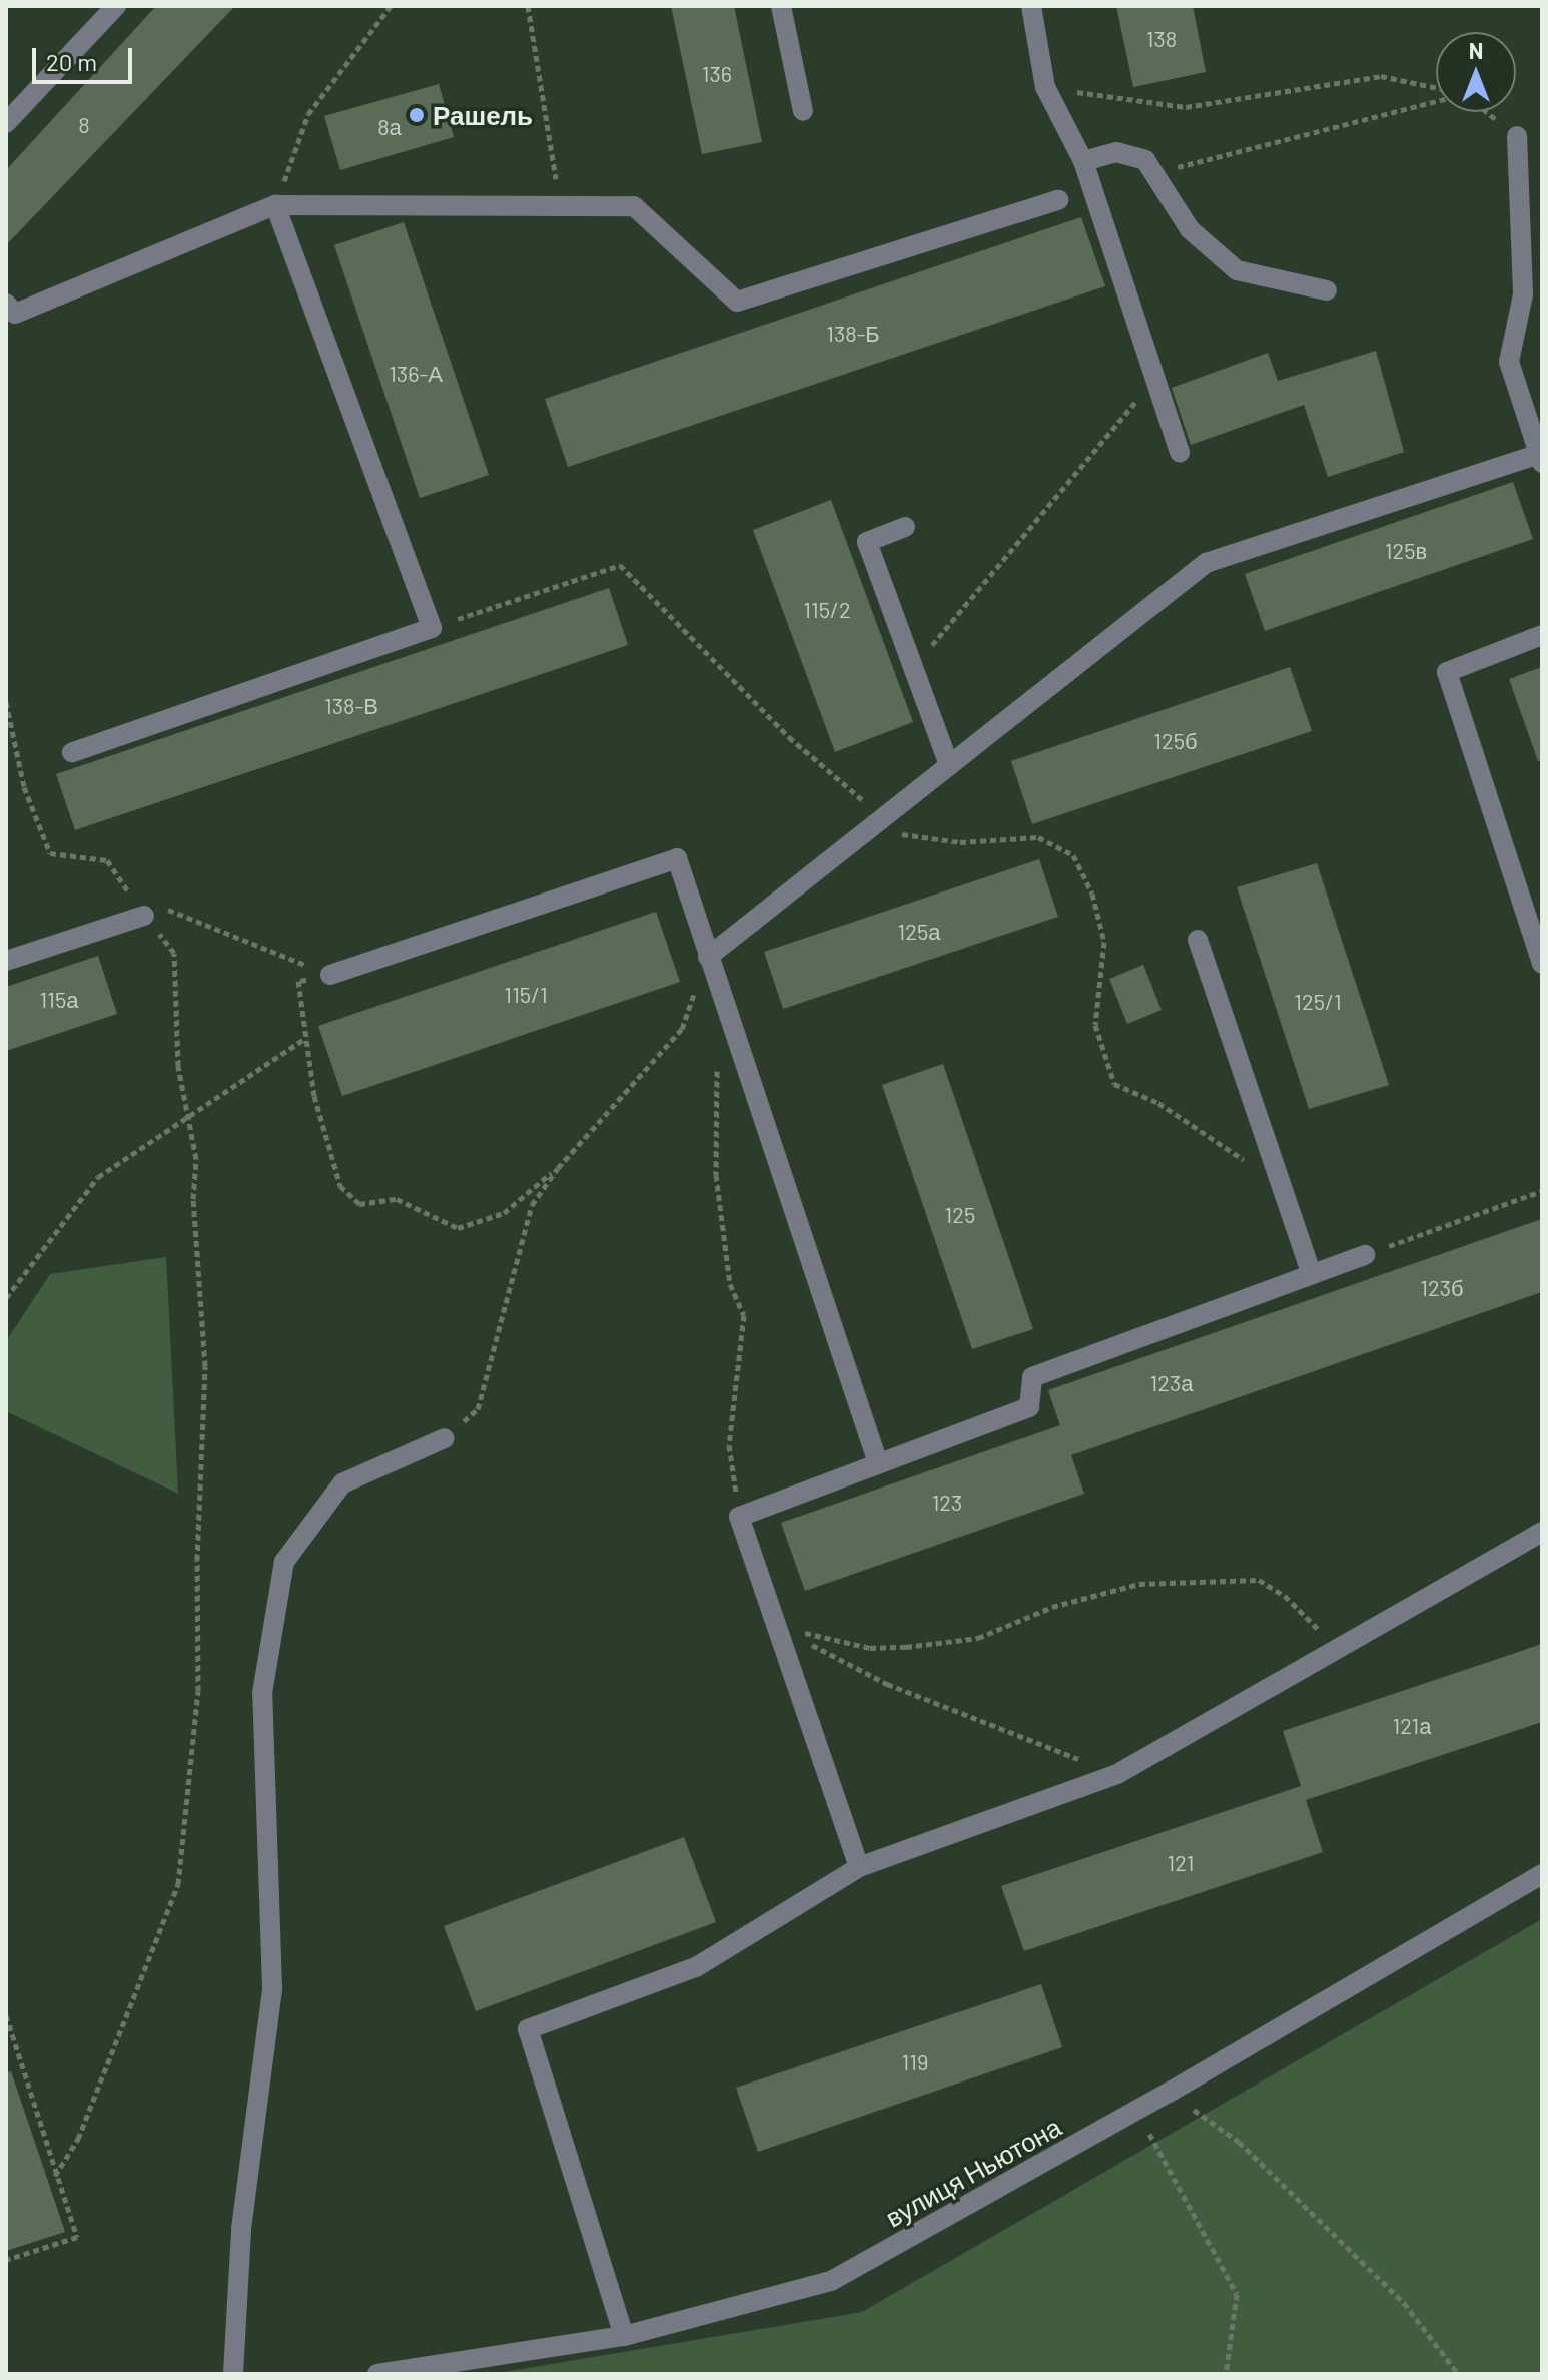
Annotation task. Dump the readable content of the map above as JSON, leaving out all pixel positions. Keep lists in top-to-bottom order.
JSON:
{
  "streets": {
    "street": ["вулиця Ньютона"]
  },
  "places": ["Рашель"],
  "house_numbers": [
    "138",
    "136",
    "8",
    "8а",
    "138-Б",
    "136-А",
    "125в",
    "115/2",
    "138-В",
    "125б",
    "125а",
    "115/1",
    "115а",
    "125/1",
    "125",
    "123б",
    "123а",
    "123",
    "121а",
    "121",
    "119"
  ],
  "scale_bar": "20 m",
  "north": "top"
}
